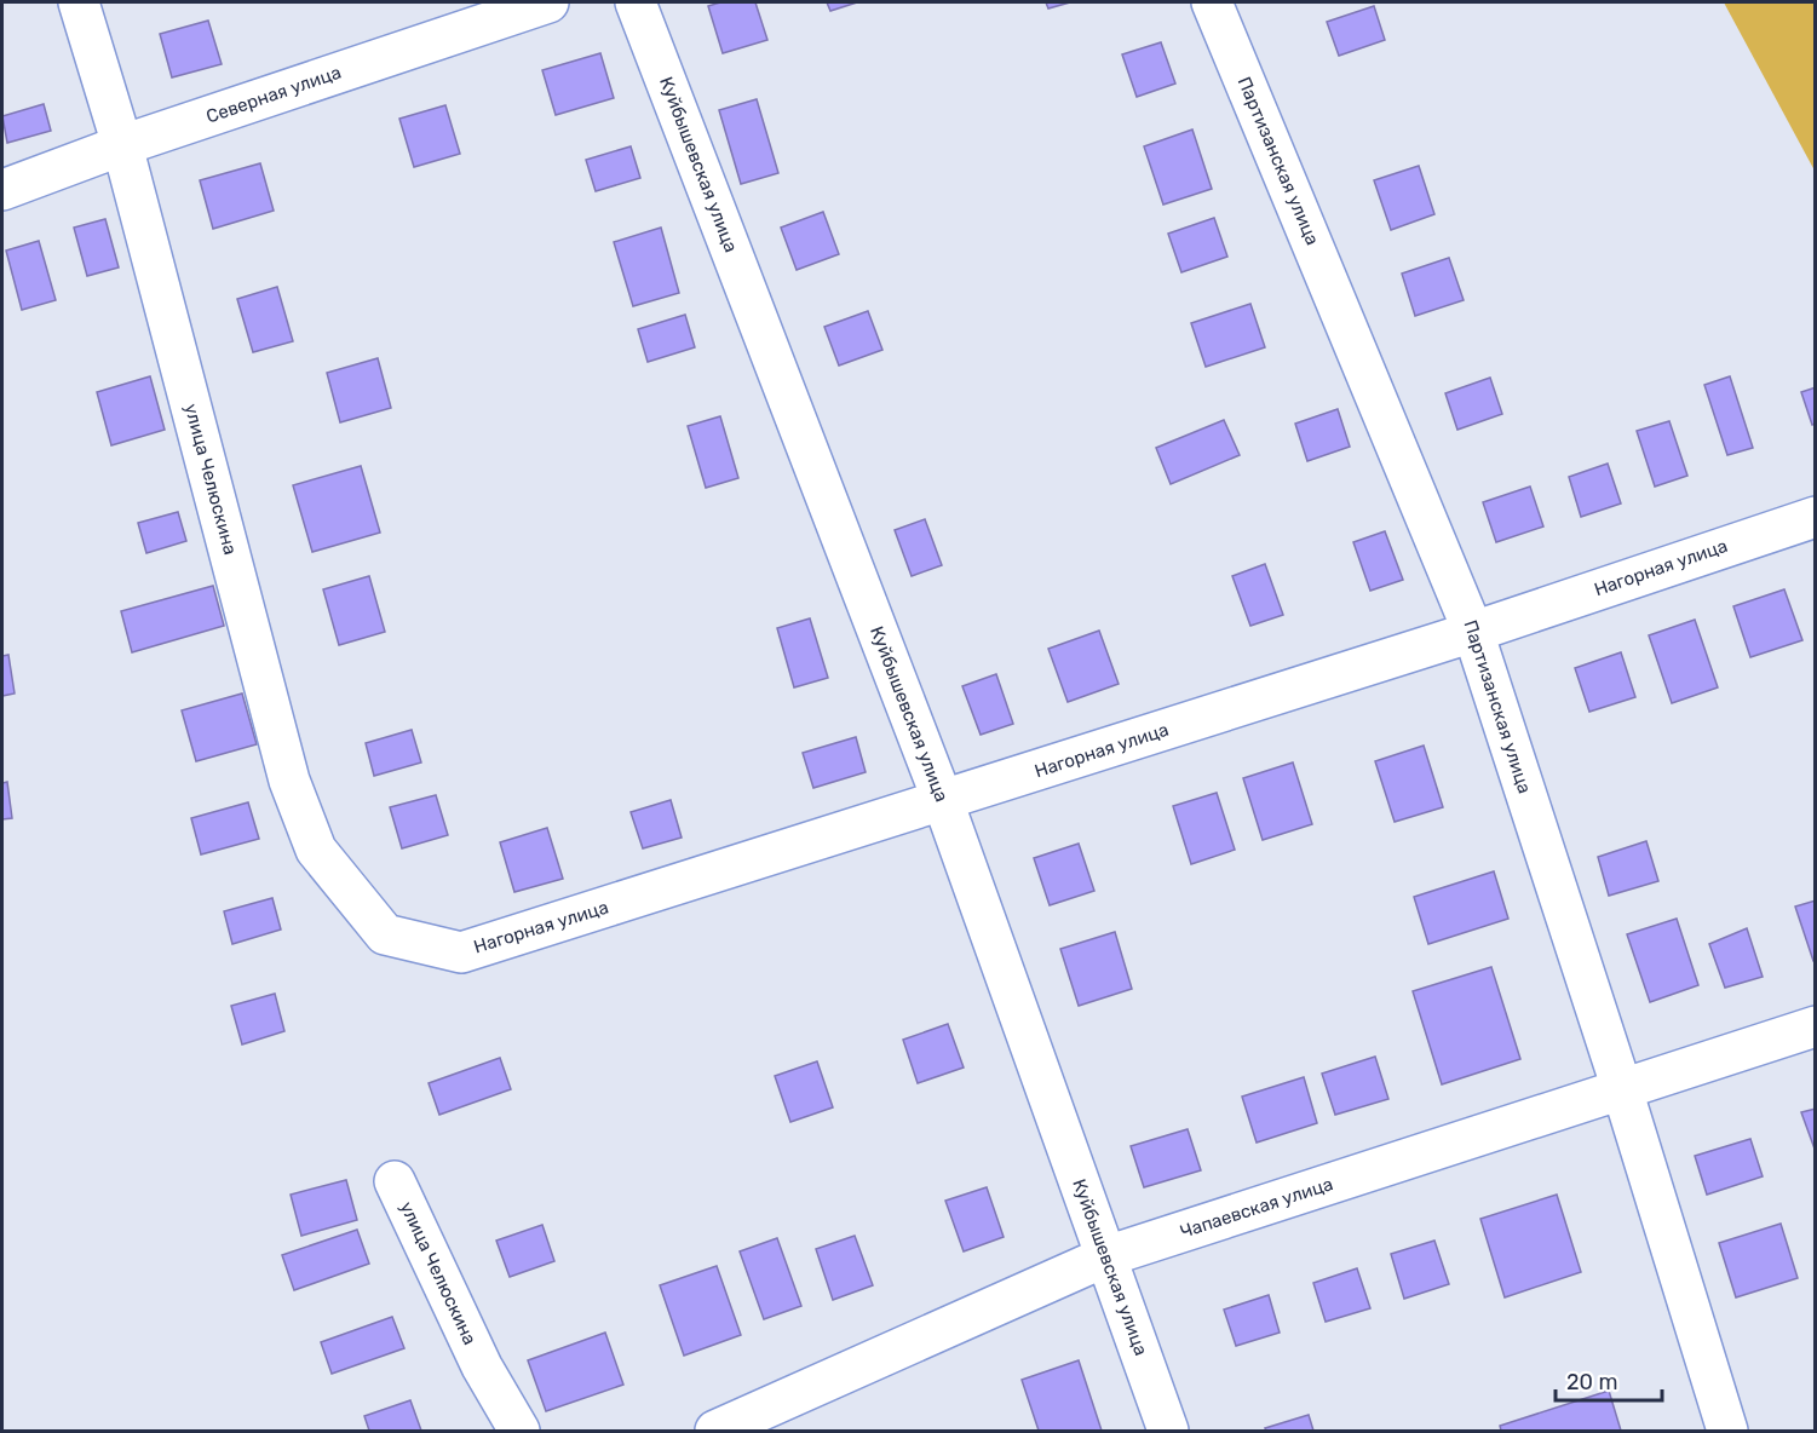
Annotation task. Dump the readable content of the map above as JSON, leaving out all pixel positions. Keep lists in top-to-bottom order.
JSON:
{
  "streets": {
    "street": [
      "Северная улица",
      "Партизанская улица",
      "Куйбышевская улица",
      "улица Челюскина",
      "Нагорная улица",
      "Чапаевская улица"
    ]
  },
  "crossings": [
    ["Северная улица", "улица Челюскина"],
    ["Партизанская улица", "Нагорная улица"],
    ["Партизанская улица", "Чапаевская улица"],
    ["Куйбышевская улица", "Нагорная улица"],
    ["Куйбышевская улица", "Чапаевская улица"],
    ["улица Челюскина", "Нагорная улица"]
  ],
  "scale_bar": "20 m"
}
